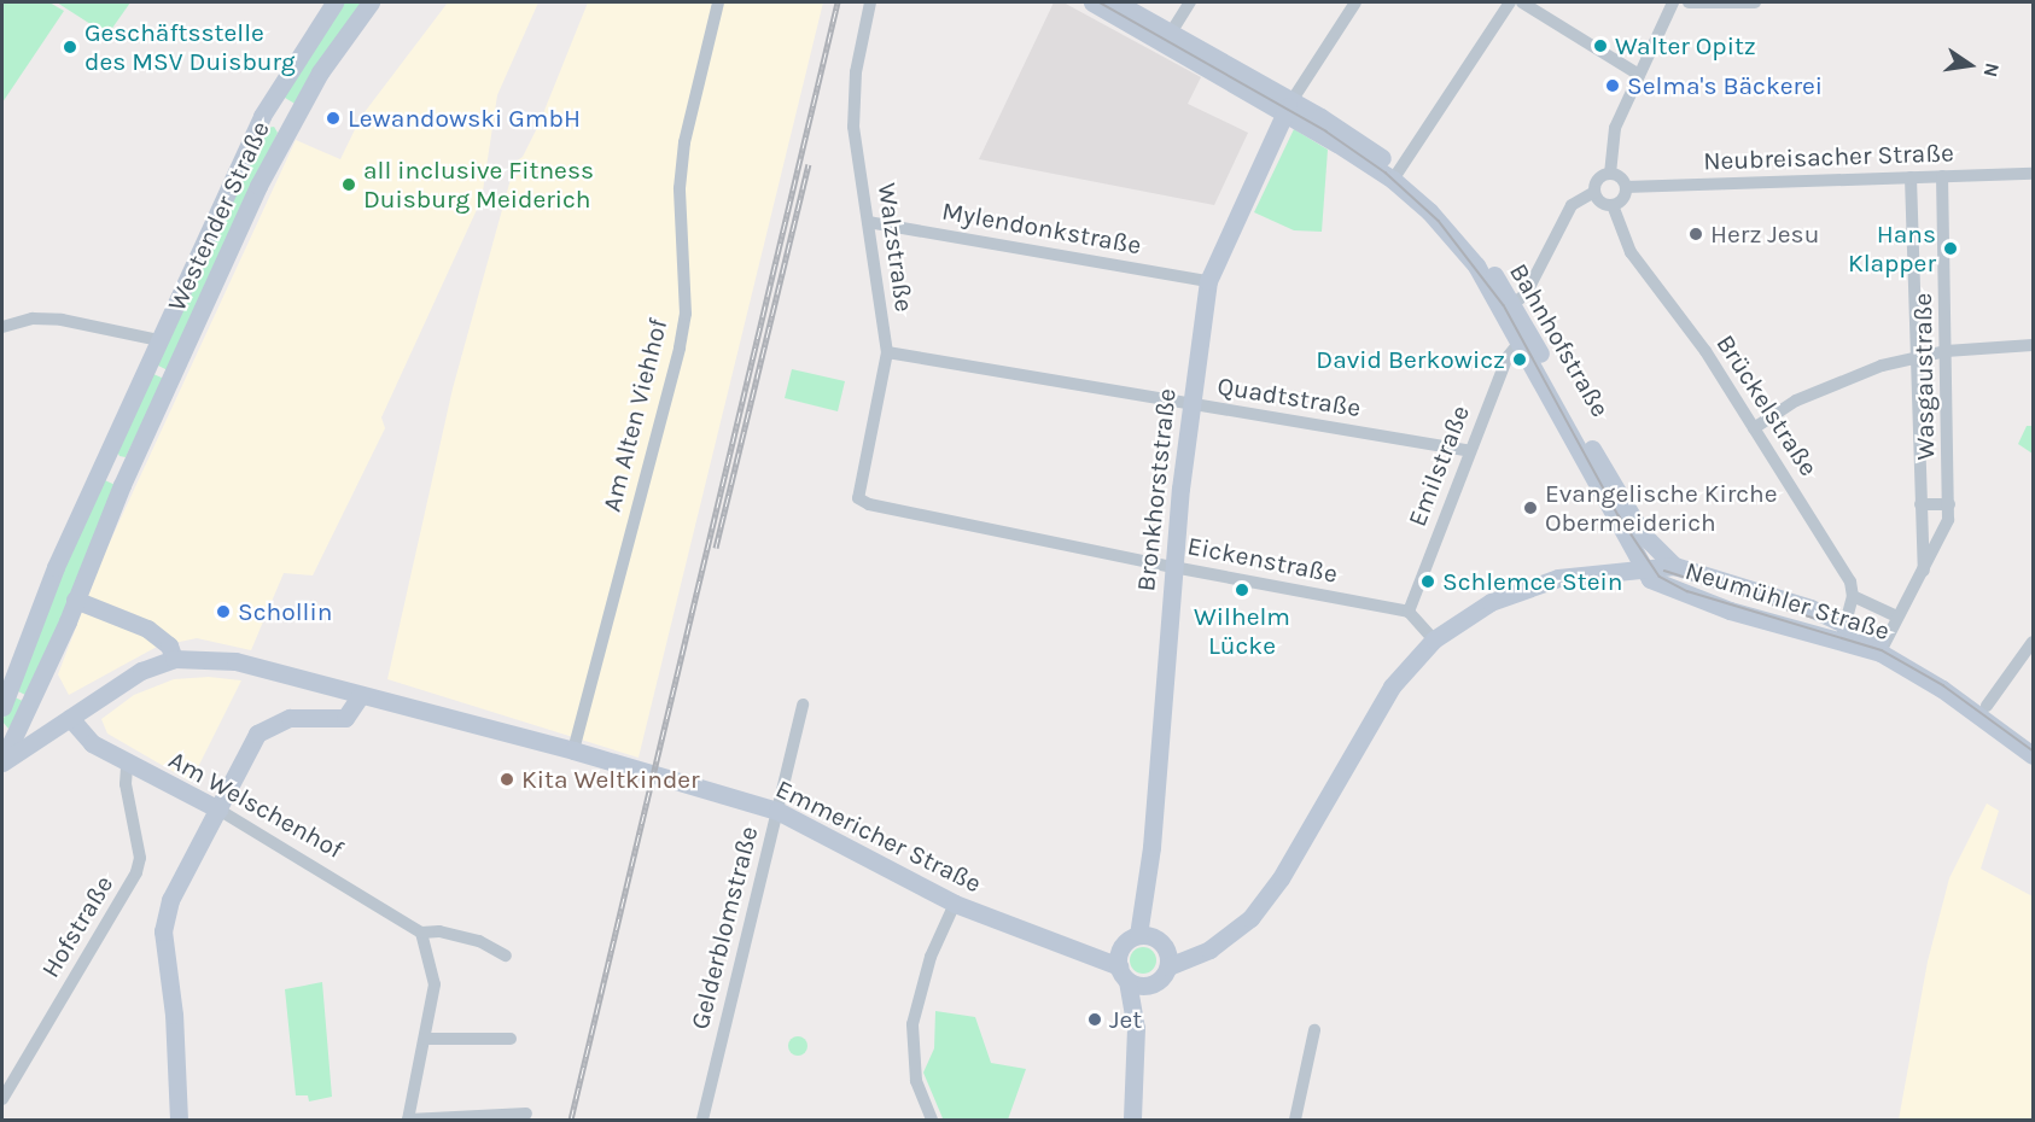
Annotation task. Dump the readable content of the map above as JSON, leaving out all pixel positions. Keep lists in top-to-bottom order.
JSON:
{
  "streets": {
    "main road": [
      "Westender Straße",
      "Bahnhofstraße",
      "Bronkhorststraße",
      "Neumühler Straße",
      "Am Welschenhof",
      "Emmericher Straße"
    ],
    "street": [
      "Neubreisacher Straße",
      "Mylendonkstraße",
      "Walzstraße",
      "Wasgaustraße",
      "Quadtstraße",
      "Brückelstraße",
      "Am Alten Viehhof",
      "Emilstraße",
      "Eickenstraße",
      "Hofstraße",
      "Gelderblomstraße"
    ]
  },
  "crossings": [
    ["Neubreisacher Straße", "Wasgaustraße"],
    ["Neubreisacher Straße", "Brückelstraße"],
    ["Westender Straße", "Emmericher Straße"],
    ["Mylendonkstraße", "Walzstraße"],
    ["Mylendonkstraße", "Bronkhorststraße"],
    ["Walzstraße", "Quadtstraße"],
    ["Walzstraße", "Eickenstraße"],
    ["Bahnhofstraße", "Emilstraße"],
    ["Bahnhofstraße", "Bronkhorststraße"],
    ["Bahnhofstraße", "Neumühler Straße"],
    ["Wasgaustraße", "Neumühler Straße"],
    ["Quadtstraße", "Emilstraße"],
    ["Quadtstraße", "Bronkhorststraße"],
    ["Am Alten Viehhof", "Emmericher Straße"],
    ["Emilstraße", "Eickenstraße"],
    ["Bronkhorststraße", "Eickenstraße"],
    ["Am Welschenhof", "Emmericher Straße"],
    ["Am Welschenhof", "Hofstraße"],
    ["Emmericher Straße", "Gelderblomstraße"]
  ],
  "places": [
    "Walter Opitz",
    "Geschäftsstelle des MSV Duisburg",
    "Selma's Bäckerei",
    "Lewandowski GmbH",
    "all inclusive Fitness Duisburg Meiderich",
    "Herz Jesu",
    "Hans Klapper",
    "David Berkowicz",
    "Evangelische Kirche Obermeiderich",
    "Schlemce Stein",
    "Wilhelm Lücke",
    "Schollin",
    "Kita Weltkinder",
    "Jet"
  ],
  "north": "right"
}
